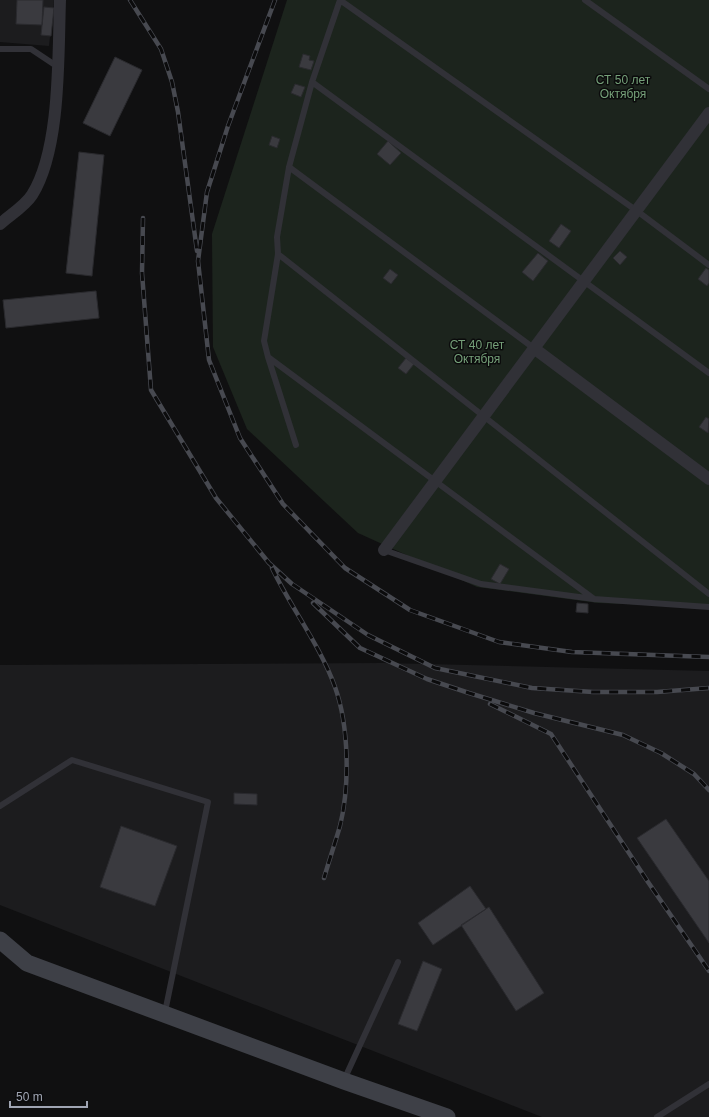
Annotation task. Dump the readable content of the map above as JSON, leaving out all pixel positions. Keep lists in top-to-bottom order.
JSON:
{
  "parks": ["СТ 50 лет Октября", "СТ 40 лет Октября"],
  "scale_bar": "50 m"
}
